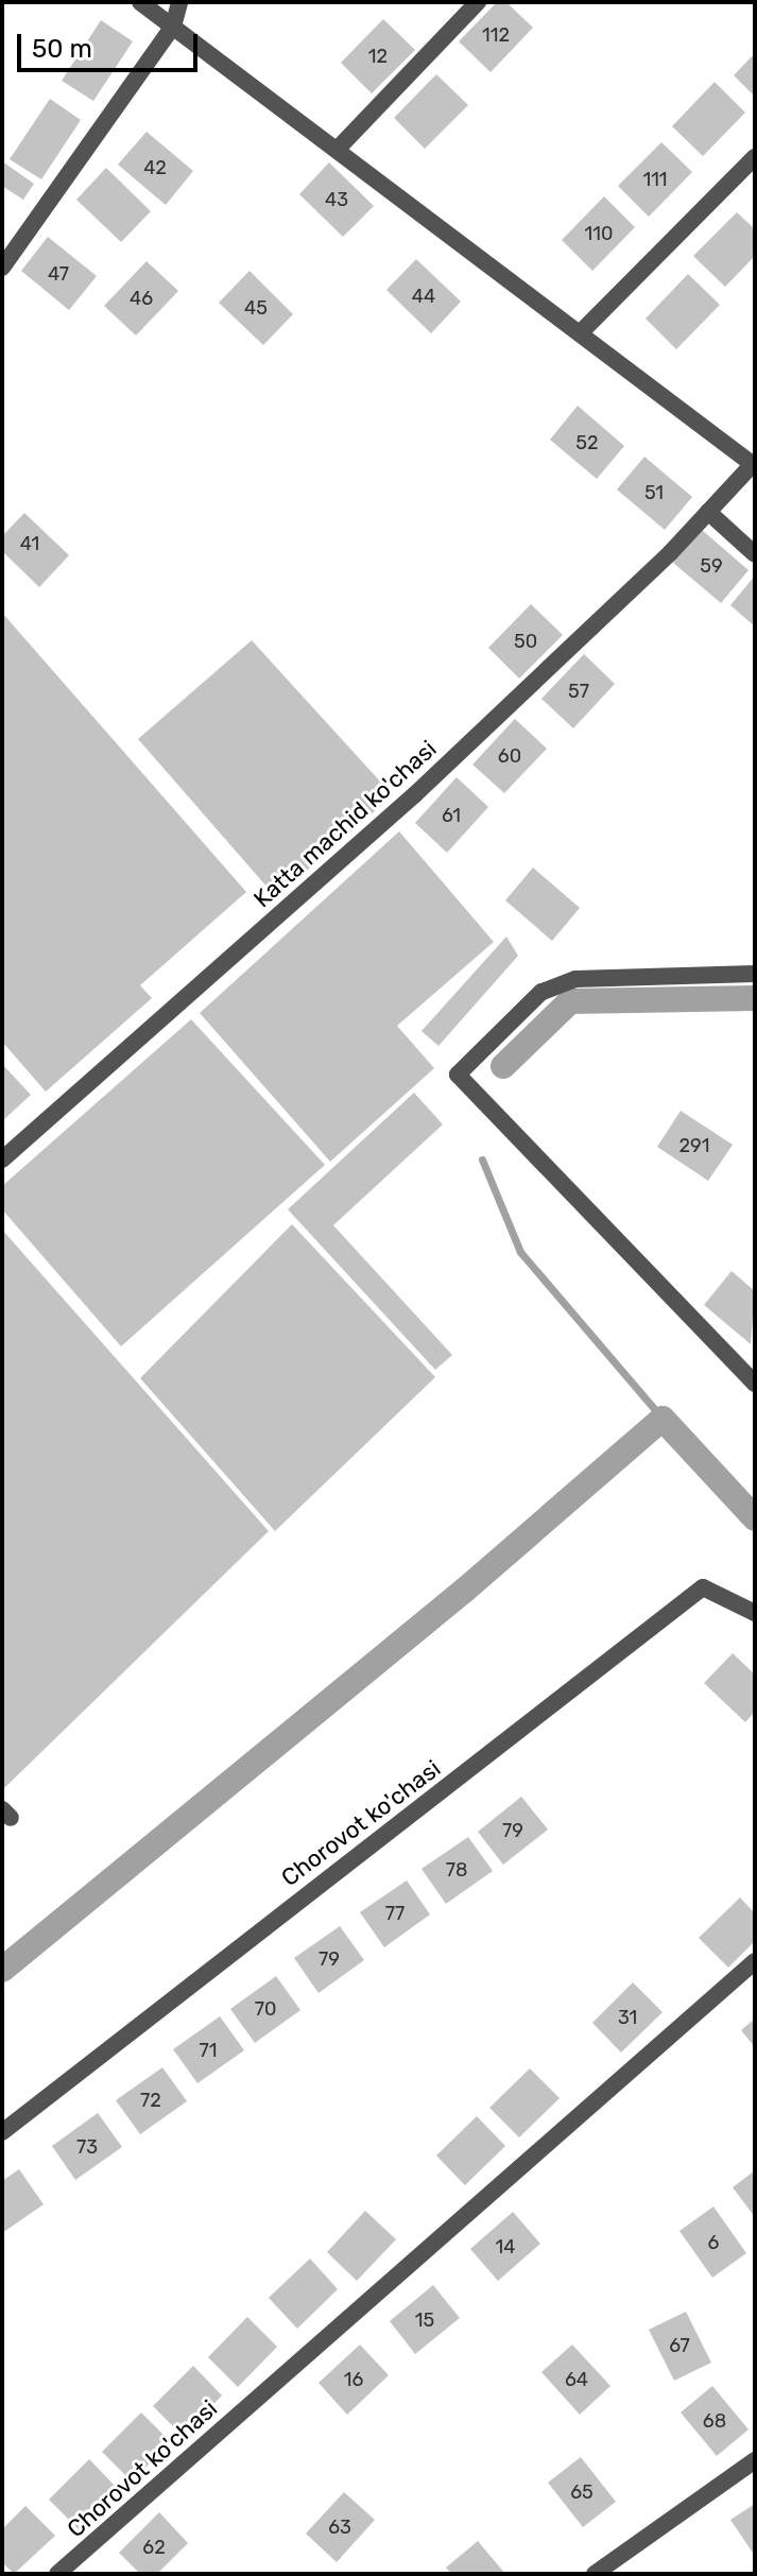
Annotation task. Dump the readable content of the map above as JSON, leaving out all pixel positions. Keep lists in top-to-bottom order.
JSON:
{
  "streets": {
    "street": ["Katta machid ko'chasi", "Chorovot ko'chasi"]
  },
  "house_numbers": [
    "112",
    "12",
    "42",
    "111",
    "43",
    "110",
    "47",
    "44",
    "46",
    "45",
    "52",
    "51",
    "41",
    "59",
    "50",
    "57",
    "60",
    "61",
    "291",
    "79",
    "78",
    "77",
    "79",
    "70",
    "31",
    "71",
    "72",
    "73",
    "6",
    "14",
    "15",
    "67",
    "16",
    "64",
    "68",
    "65",
    "63",
    "62"
  ],
  "scale_bar": "50 m"
}
